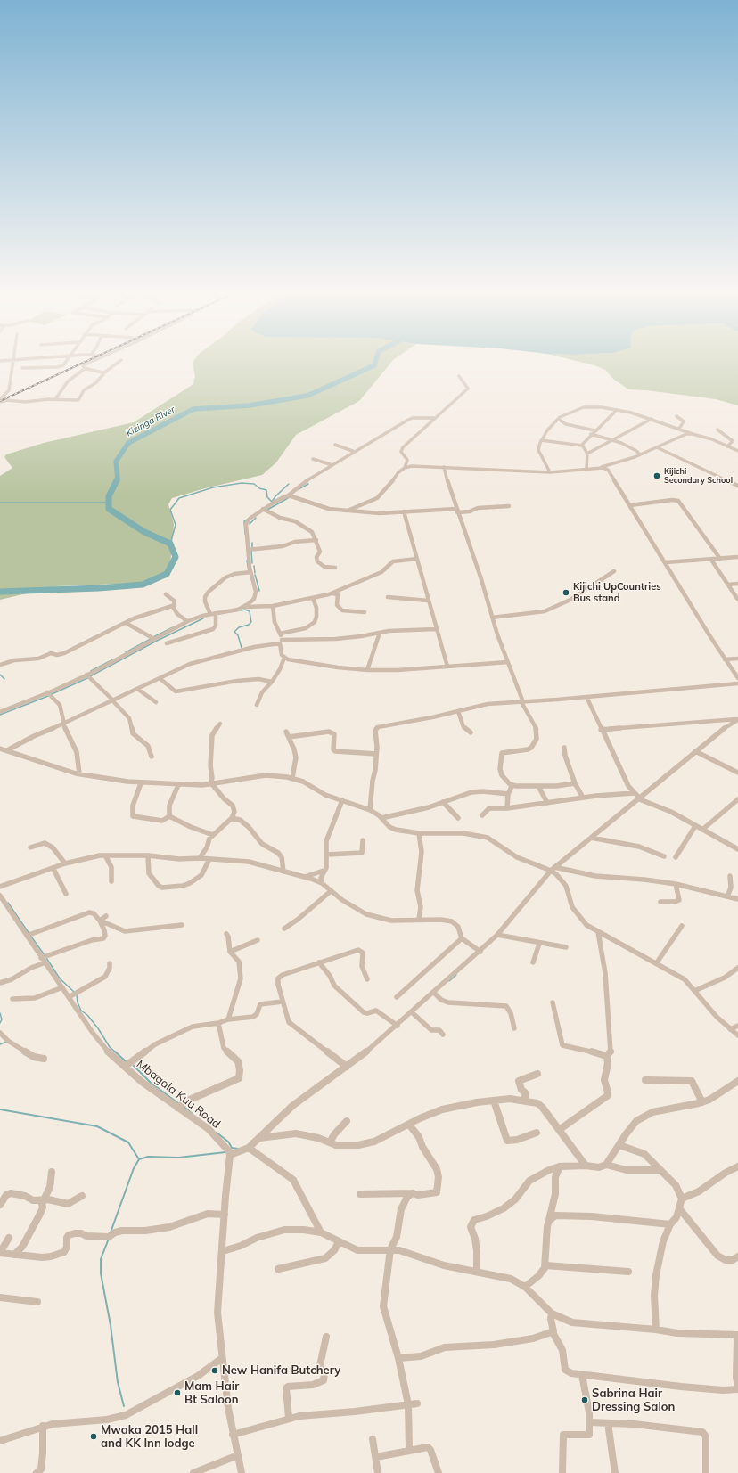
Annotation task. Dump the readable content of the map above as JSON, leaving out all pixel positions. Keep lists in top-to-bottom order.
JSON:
{
  "streets": {
    "street": ["Mbagala Kuu Road"]
  },
  "water": ["Kizinga River"],
  "places": [
    "Kijichi Secondary School",
    "Kijichi UpCountries Bus stand",
    "New Hanifa Butchery",
    "Mam Hair Bt Saloon",
    "Sabrina Hair Dressing Salon",
    "Mwaka 2015 Hall and KK Inn lodge"
  ]
}
